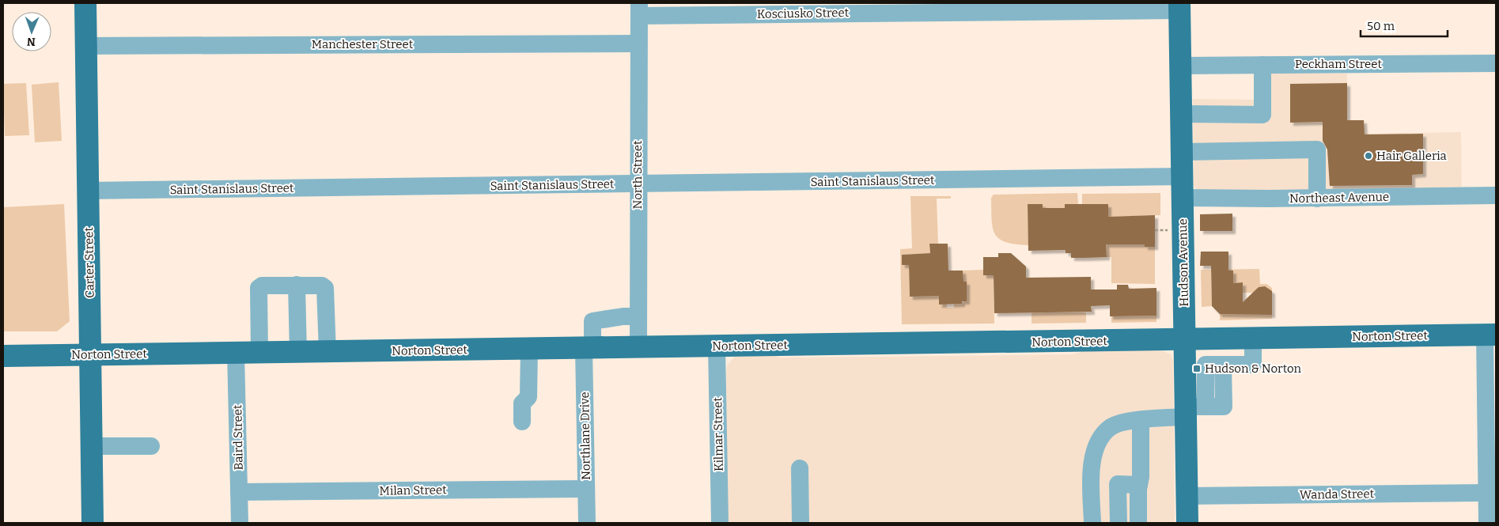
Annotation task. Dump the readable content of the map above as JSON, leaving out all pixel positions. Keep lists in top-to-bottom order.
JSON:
{
  "streets": {
    "main road": ["Carter Street", "Hudson Avenue", "Norton Street"],
    "street": [
      "Kosciusko Street",
      "Manchester Street",
      "Peckham Street",
      "North Street",
      "Saint Stanislaus Street",
      "Northeast Avenue",
      "Kilmar Street",
      "Northlane Drive",
      "Baird Street",
      "Milan Street",
      "Wanda Street"
    ]
  },
  "crossings": [
    ["Kosciusko Street", "North Street"],
    ["Kosciusko Street", "Hudson Avenue"],
    ["Manchester Street", "North Street"],
    ["Manchester Street", "Carter Street"],
    ["Peckham Street", "Hudson Avenue"],
    ["North Street", "Saint Stanislaus Street"],
    ["North Street", "Norton Street"],
    ["North Street", "Northlane Drive"],
    ["Saint Stanislaus Street", "Carter Street"],
    ["Saint Stanislaus Street", "Hudson Avenue"],
    ["Northeast Avenue", "Hudson Avenue"],
    ["Carter Street", "Norton Street"],
    ["Hudson Avenue", "Norton Street"],
    ["Hudson Avenue", "Wanda Street"],
    ["Norton Street", "Kilmar Street"],
    ["Norton Street", "Northlane Drive"],
    ["Norton Street", "Baird Street"],
    ["Northlane Drive", "Milan Street"],
    ["Baird Street", "Milan Street"]
  ],
  "places": {
    "other": ["Hair Galleria"],
    "transit": ["Hudson & Norton"]
  },
  "scale_bar": "50 m",
  "north": "bottom"
}
